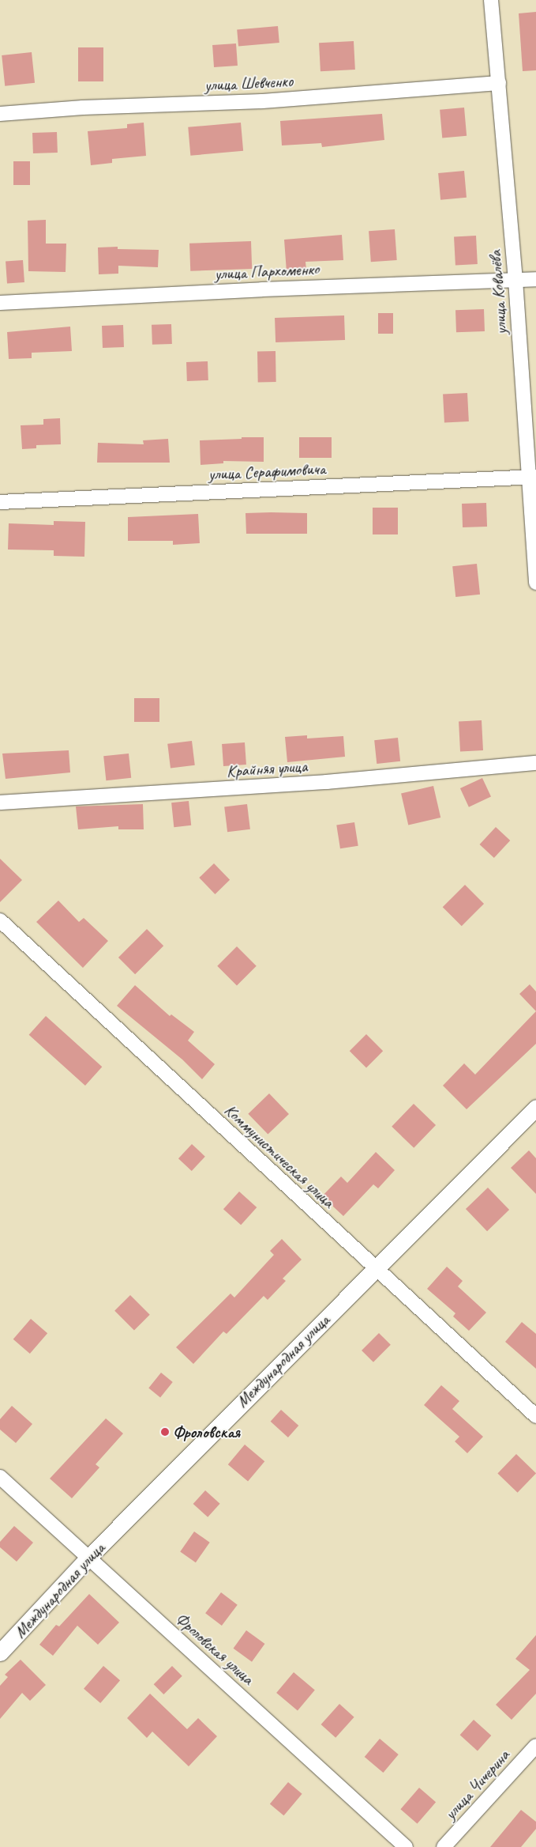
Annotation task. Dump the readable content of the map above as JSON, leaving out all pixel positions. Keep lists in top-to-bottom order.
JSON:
{
  "streets": {
    "street": [
      "улица Шевченко",
      "улица Пархоменко",
      "улица Ковалёва",
      "улица Серафимовича",
      "Крайняя улица",
      "Коммунистическая улица",
      "Международная улица",
      "Фроловская улица",
      "улица Чичерина"
    ]
  },
  "crossings": [
    ["улица Шевченко", "улица Ковалёва"],
    ["улица Пархоменко", "улица Ковалёва"],
    ["улица Ковалёва", "улица Серафимовича"],
    ["Коммунистическая улица", "Международная улица"],
    ["Международная улица", "Фроловская улица"]
  ],
  "places": ["Фроловская"]
}
